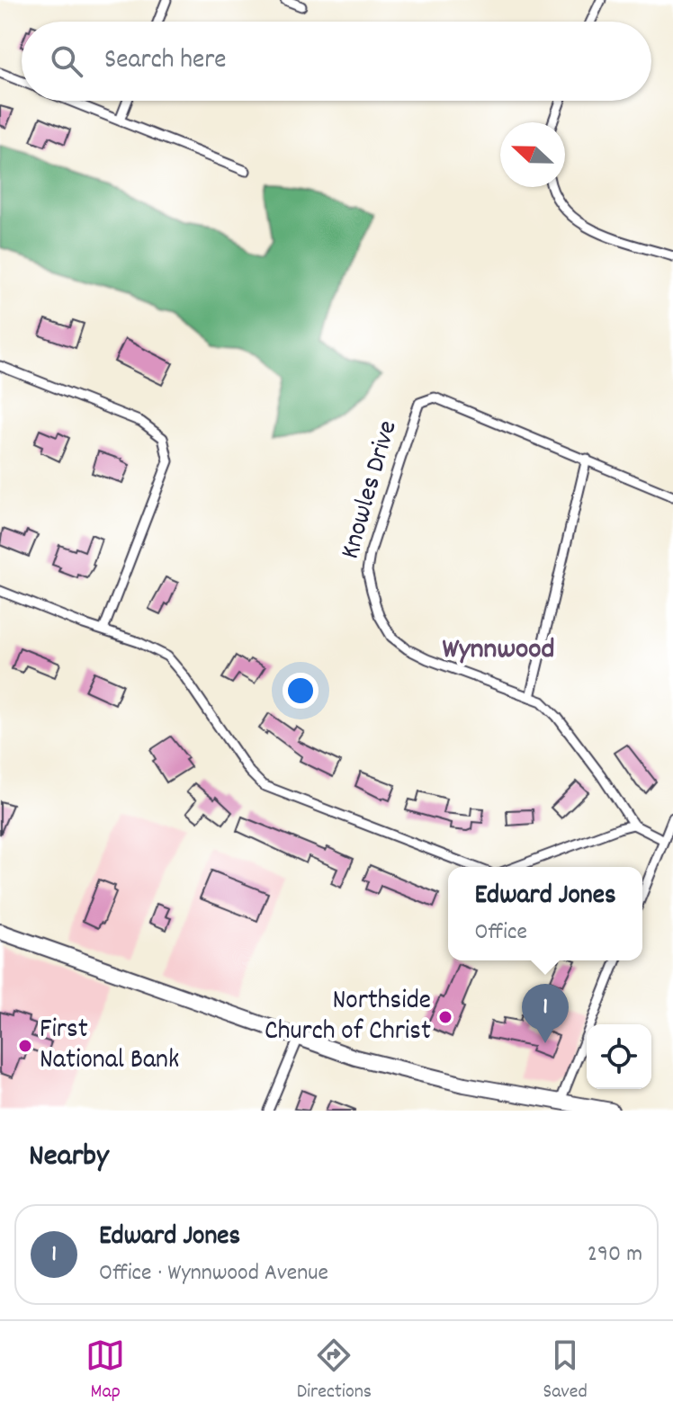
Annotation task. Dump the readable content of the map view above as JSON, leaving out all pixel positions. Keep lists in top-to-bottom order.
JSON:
{
  "streets": {
    "street": ["Knowles Drive"]
  },
  "districts": ["Wynnwood"],
  "places": ["Northside Church of Christ", "First National Bank"],
  "north": "left",
  "page": {
    "search": "Search here",
    "popup": ["Edward Jones", "Office"],
    "pins": "1",
    "heading": "Nearby",
    "list": [
      {
        "mark": "1",
        "name": "Edward Jones",
        "note": "Office · Wynnwood Avenue",
        "value": "290 m"
      }
    ],
    "nav": ["Map", "Directions", "Saved"]
  }
}
